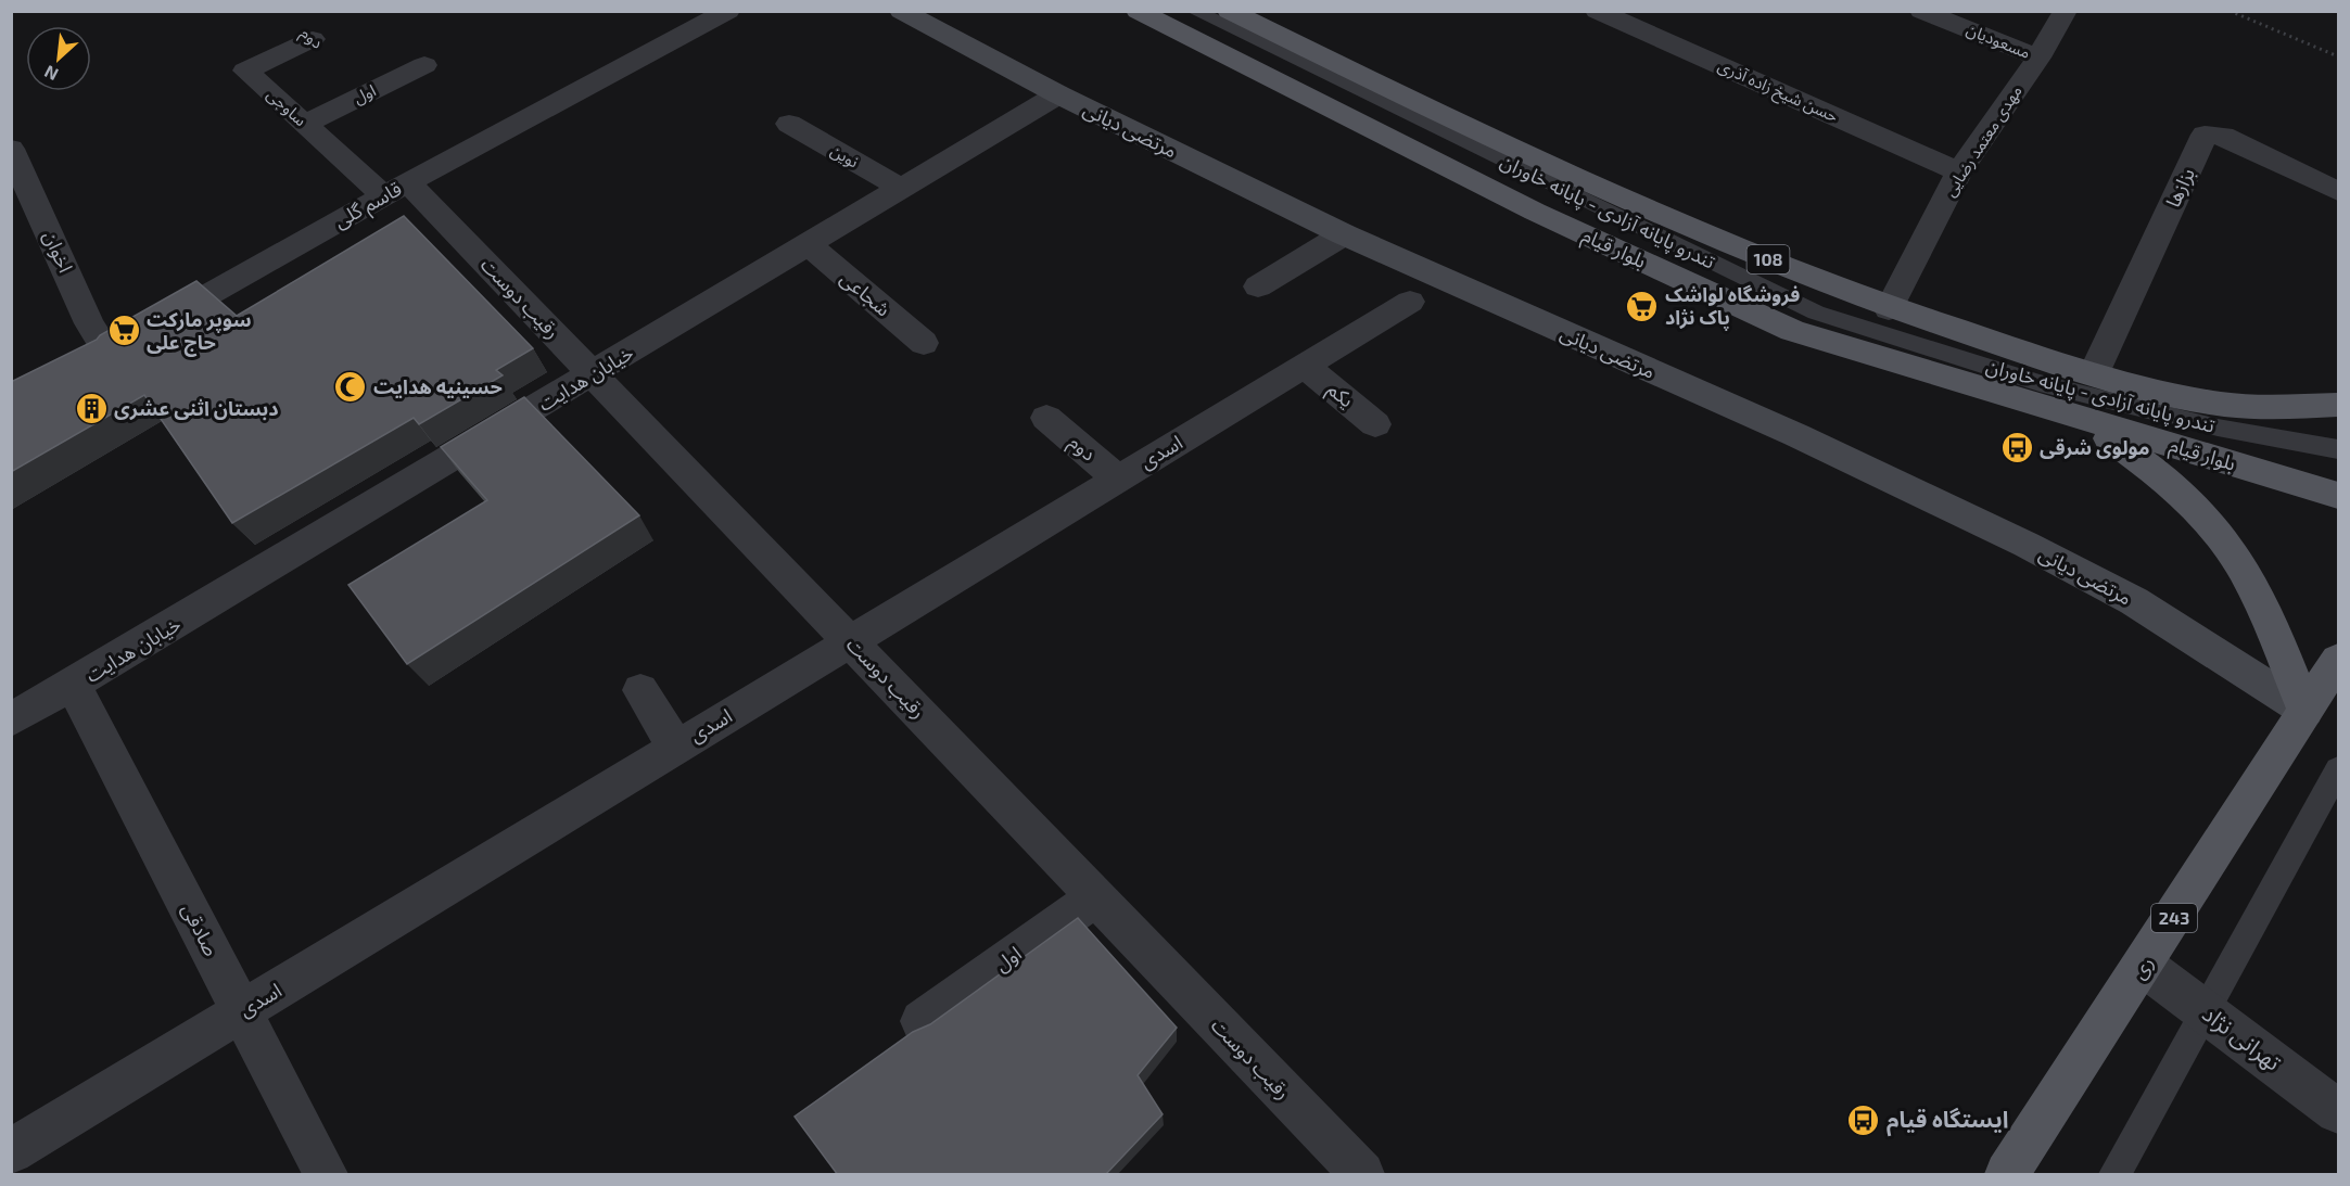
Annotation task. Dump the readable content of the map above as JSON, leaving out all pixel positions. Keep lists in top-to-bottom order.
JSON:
{
  "streets": {
    "main road": [
      "بلوار قیام",
      "108",
      "243",
      "ری"
    ],
    "street": [
      "دوم",
      "مسعودیان",
      "حسن شیخ زاده آذری",
      "اول",
      "ساوجی",
      "مرتضی دیانی",
      "مهدی معتمد رضایی",
      "نوین",
      "بزازها",
      "قاسم گلی",
      "اخوان",
      "شجاعی",
      "رقیب دوست",
      "خیابان‌ هدایت",
      "یکم",
      "اسدی",
      "صادقی",
      "تهرانی نژاد"
    ],
    "lane": ["تندرو پایانه آزادی - پایانه خاوران"]
  },
  "crossings": [
    ["دوم", "ساوجی"],
    ["دوم", "اسدی"],
    ["مسعودیان", "مهدی معتمد رضایی"],
    ["حسن شیخ زاده آذری", "مهدی معتمد رضایی"],
    ["اول", "ساوجی"],
    ["اول", "رقیب دوست"],
    ["ساوجی", "قاسم گلی"],
    ["ساوجی", "رقیب دوست"],
    ["مرتضی دیانی", "خیابان‌ هدایت"],
    ["مرتضی دیانی", "ری"],
    ["مهدی معتمد رضایی", "108"],
    ["نوین", "خیابان‌ هدایت"],
    ["بزازها", "108"],
    ["قاسم گلی", "اخوان"],
    ["قاسم گلی", "رقیب دوست"],
    ["شجاعی", "خیابان‌ هدایت"],
    ["رقیب دوست", "خیابان‌ هدایت"],
    ["رقیب دوست", "اسدی"],
    ["خیابان‌ هدایت", "صادقی"],
    ["یکم", "اسدی"],
    ["اسدی", "صادقی"],
    ["ری", "تهرانی نژاد"]
  ],
  "places": {
    "supermarket": ["فروشگاه لواشک پاک نژاد", "سوپر مارکت حاج علی"],
    "mosque": ["حسینیه هدایت"],
    "building": ["دبستان اثنی عشری"],
    "bus stop": ["مولوی شرقی", "ایستگاه قیام"]
  },
  "north": "bottom left"
}
